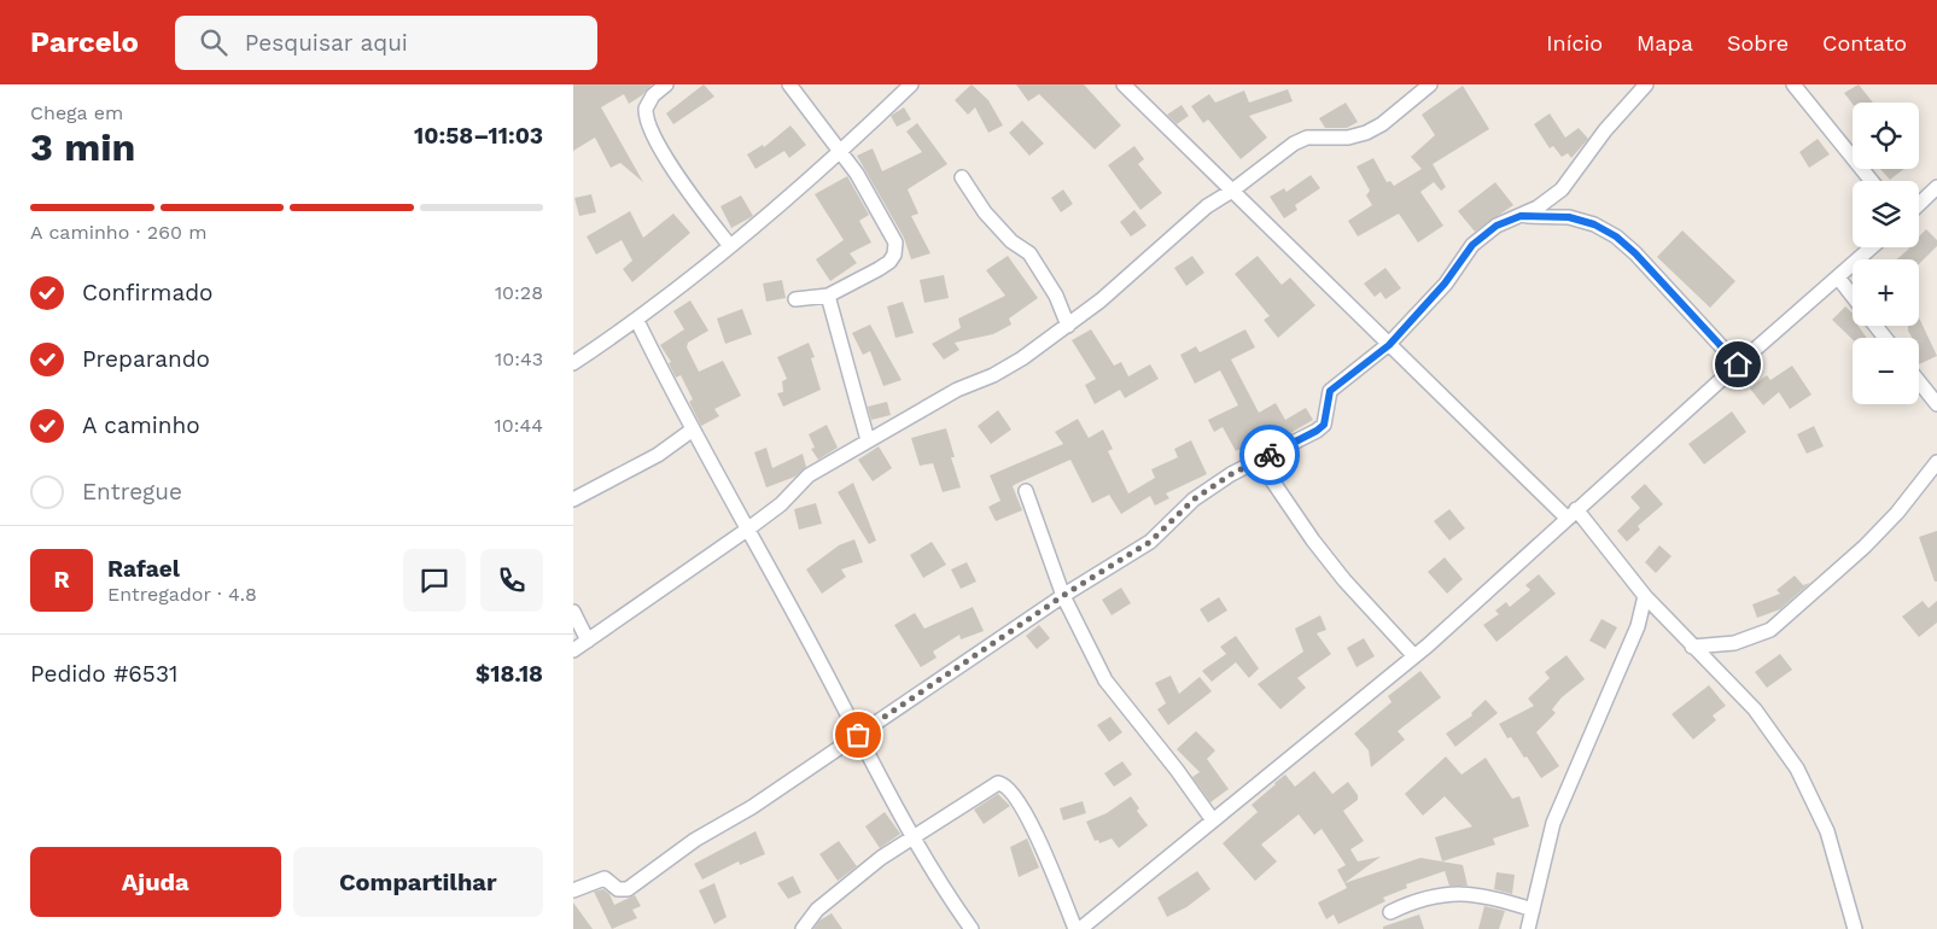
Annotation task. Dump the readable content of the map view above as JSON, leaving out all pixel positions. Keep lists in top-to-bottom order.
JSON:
{
  "page": {
    "header": "Parcelo",
    "search": "Pesquisar aqui",
    "nav": [
      "Início",
      "Mapa",
      "Sobre",
      "Contato"
    ],
    "heading": ["3 min", "Chega em", "10:58–11:03"],
    "panel": [
      "Rafael",
      "Entregador · 4.8",
      "Pedido #6531",
      "$18.18"
    ],
    "map_buttons": ["+", "−"],
    "bar": "A caminho · 260 m",
    "list": [
      ["Confirmado", "10:28"],
      ["Preparando", "10:43"],
      ["A caminho", "10:44"],
      "Entregue"
    ],
    "round": "R",
    "buttons": ["Ajuda", "Compartilhar"]
  }
}
